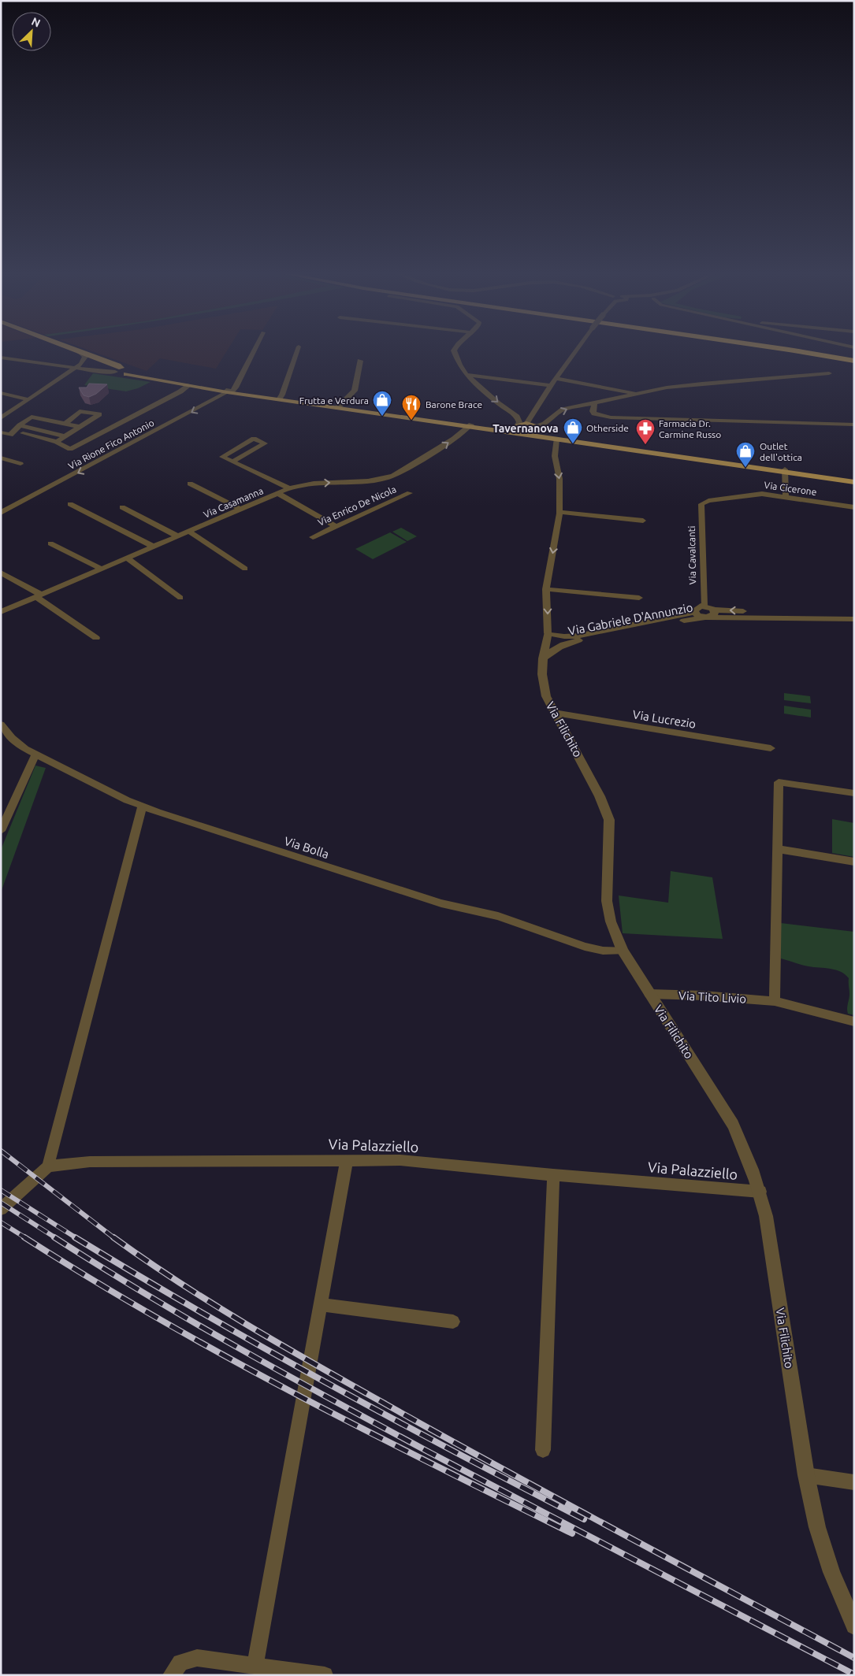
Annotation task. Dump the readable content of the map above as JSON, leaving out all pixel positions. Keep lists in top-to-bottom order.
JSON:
{
  "streets": {
    "street": [
      "Via Rione Fico Antonio",
      "Via Cicerone",
      "Via Casamanna",
      "Via Enrico De Nicola",
      "Via Cavalcanti",
      "Via Gabriele D'Annunzio",
      "Via Lucrezio",
      "Via Filichito",
      "Via Bolla",
      "Via Tito Livio",
      "Via Palazziello"
    ]
  },
  "crossings": [
    ["Via Cicerone", "Via Cavalcanti"],
    ["Via Cavalcanti", "Via Gabriele D'Annunzio"],
    ["Via Gabriele D'Annunzio", "Via Filichito"],
    ["Via Lucrezio", "Via Filichito"],
    ["Via Filichito", "Via Bolla"],
    ["Via Filichito", "Via Tito Livio"],
    ["Via Filichito", "Via Palazziello"]
  ],
  "one_way": ["Via Casamanna"],
  "districts": ["Tavernanova"],
  "places": {
    "shop": ["Frutta e Verdura", "Otherside", "Outlet dell'ottica"],
    "restaurant": ["Barone Brace"],
    "pharmacy": ["Farmacia Dr. Carmine Russo"]
  },
  "north": "top right"
}
